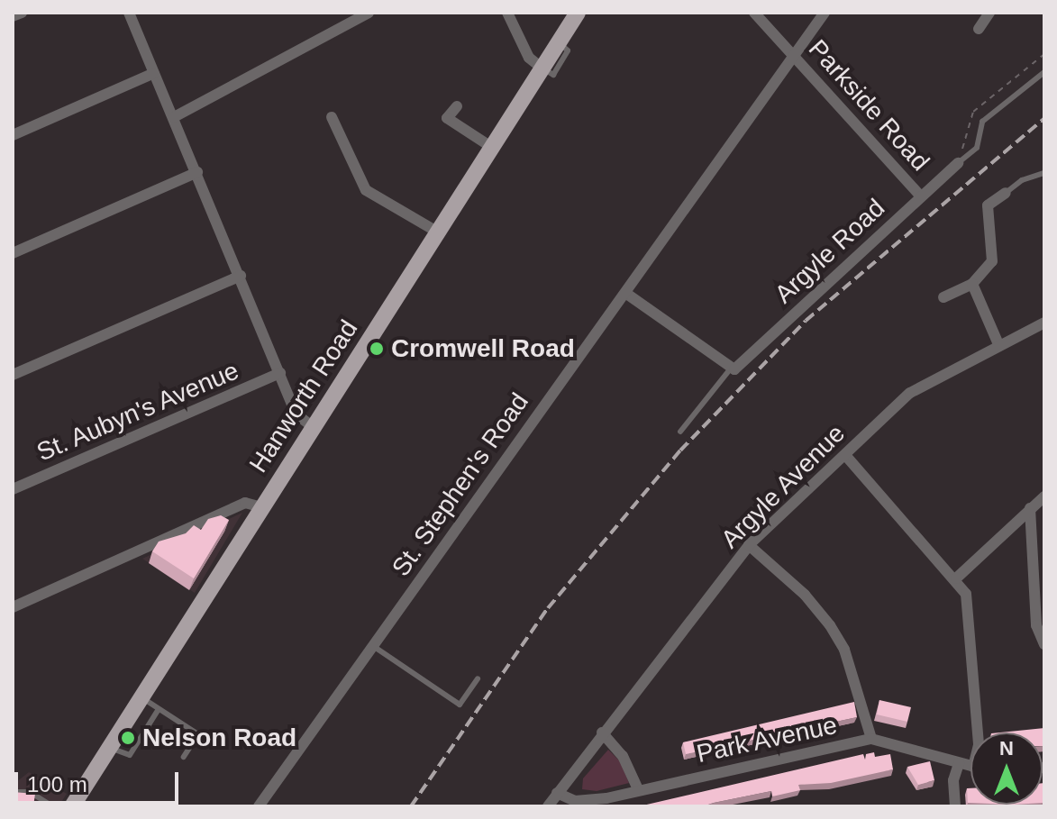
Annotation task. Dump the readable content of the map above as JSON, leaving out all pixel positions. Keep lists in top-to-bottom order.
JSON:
{
  "streets": {
    "main road": ["Hanworth Road"],
    "street": [
      "Parkside Road",
      "Argyle Road",
      "St. Aubyn's Avenue",
      "St. Stephen's Road",
      "Argyle Avenue",
      "Park Avenue"
    ]
  },
  "crossings": [
    ["Parkside Road", "Argyle Road"],
    ["Parkside Road", "St. Stephen's Road"],
    ["Argyle Avenue", "Park Avenue"]
  ],
  "places": ["Cromwell Road", "Nelson Road"],
  "scale_bar": "100 m",
  "north": "top"
}
